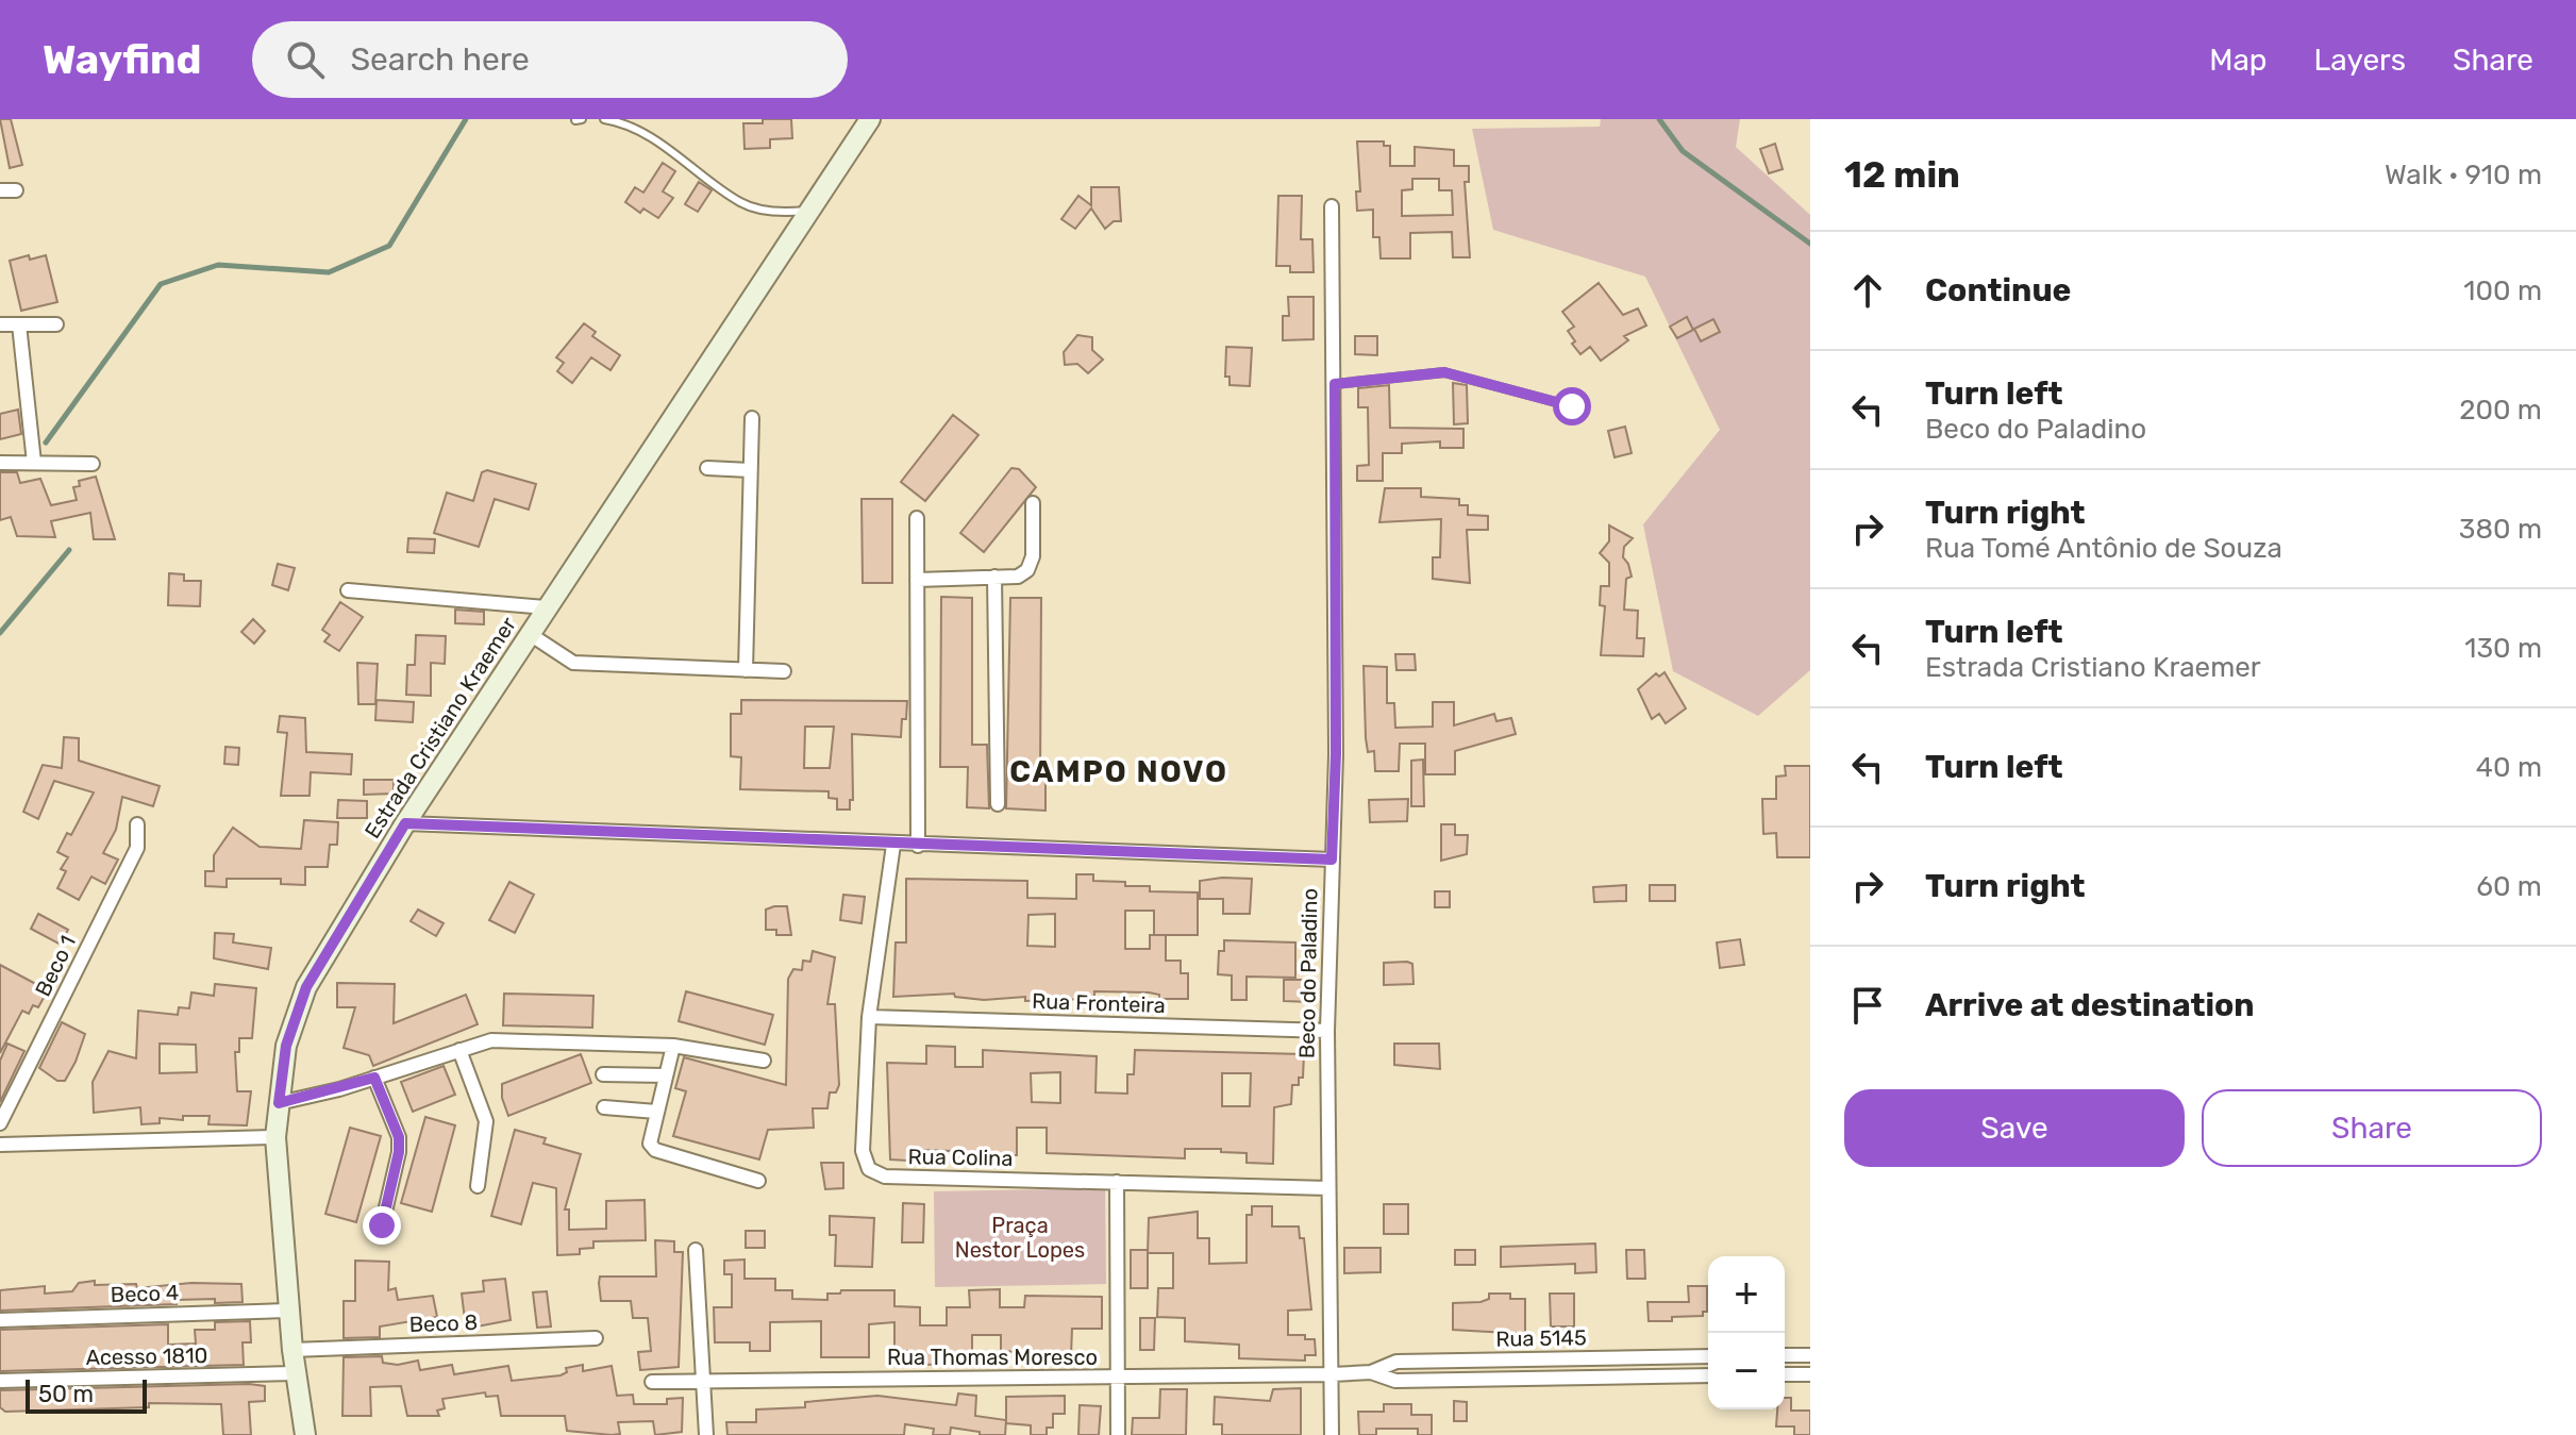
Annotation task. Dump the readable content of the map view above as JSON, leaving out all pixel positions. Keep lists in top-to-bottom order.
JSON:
{
  "streets": {
    "main road": ["Estrada Cristiano Kraemer"],
    "street": [
      "Beco 1",
      "Beco do Paladino",
      "Rua Fronteira",
      "Rua Colina",
      "Beco 4",
      "Beco 8",
      "Rua 5145",
      "Acesso 1810",
      "Rua Thomas Moresco"
    ]
  },
  "crossings": [
    ["Estrada Cristiano Kraemer", "Beco 4"],
    ["Estrada Cristiano Kraemer", "Beco 8"],
    ["Estrada Cristiano Kraemer", "Acesso 1810"],
    ["Beco do Paladino", "Rua Fronteira"],
    ["Beco do Paladino", "Rua Colina"],
    ["Beco do Paladino", "Rua 5145"],
    ["Beco do Paladino", "Rua Thomas Moresco"],
    ["Rua Fronteira", "Rua Colina"],
    ["Rua 5145", "Rua Thomas Moresco"]
  ],
  "districts": ["CAMPO NOVO"],
  "parks": ["Praça Nestor Lopes"],
  "scale_bar": "50 m",
  "page": {
    "header": "Wayfind",
    "search": "Search here",
    "nav": ["Map", "Layers", "Share"],
    "heading": ["12 min", "Walk · 910 m"],
    "list": [
      ["Continue", "100 m"],
      ["Turn left", "Beco do Paladino", "200 m"],
      ["Turn right", "Rua Tomé Antônio de Souza", "380 m"],
      ["Turn left", "Estrada Cristiano Kraemer", "130 m"],
      ["Turn left", "40 m"],
      ["Turn right", "60 m"],
      "Arrive at destination"
    ],
    "buttons": ["Save", "Share"],
    "map_buttons": ["+", "−"],
    "scale": "50 m"
  }
}
